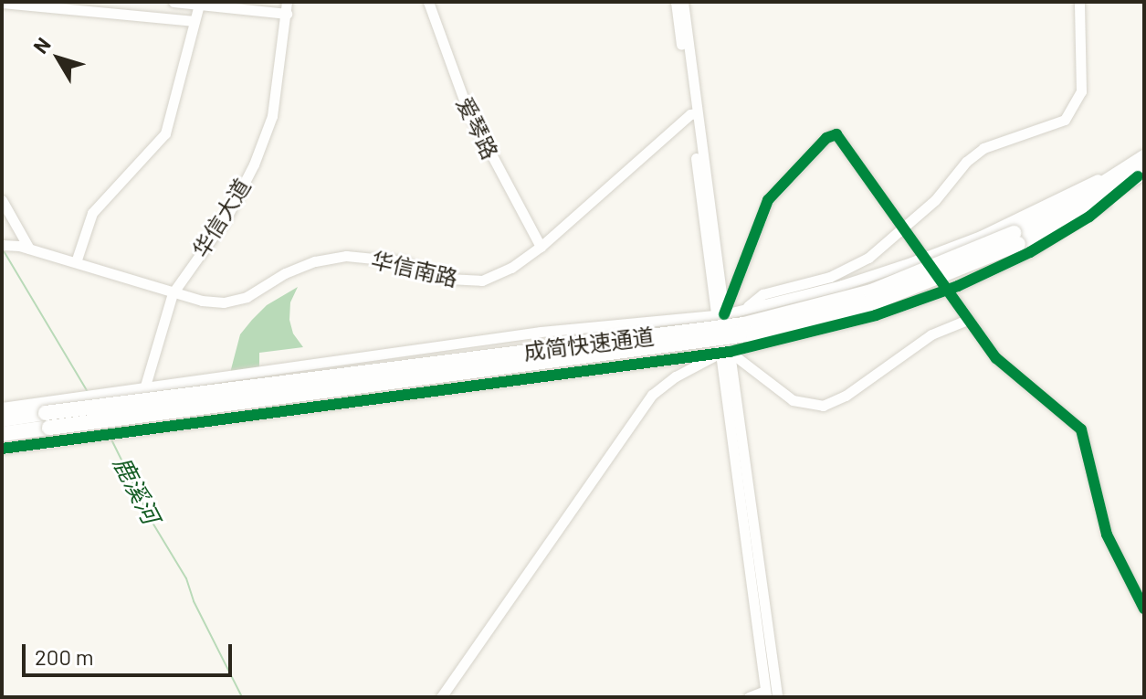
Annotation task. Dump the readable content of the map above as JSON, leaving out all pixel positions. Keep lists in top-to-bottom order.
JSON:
{
  "streets": {
    "highway": ["成简快速通道"],
    "street": ["爱琴路", "华信大道", "华信南路"]
  },
  "crossings": [
    ["爱琴路", "华信南路"],
    ["华信大道", "华信南路"]
  ],
  "water": ["鹿溪河"],
  "scale_bar": "200 m",
  "north": "top left"
}
